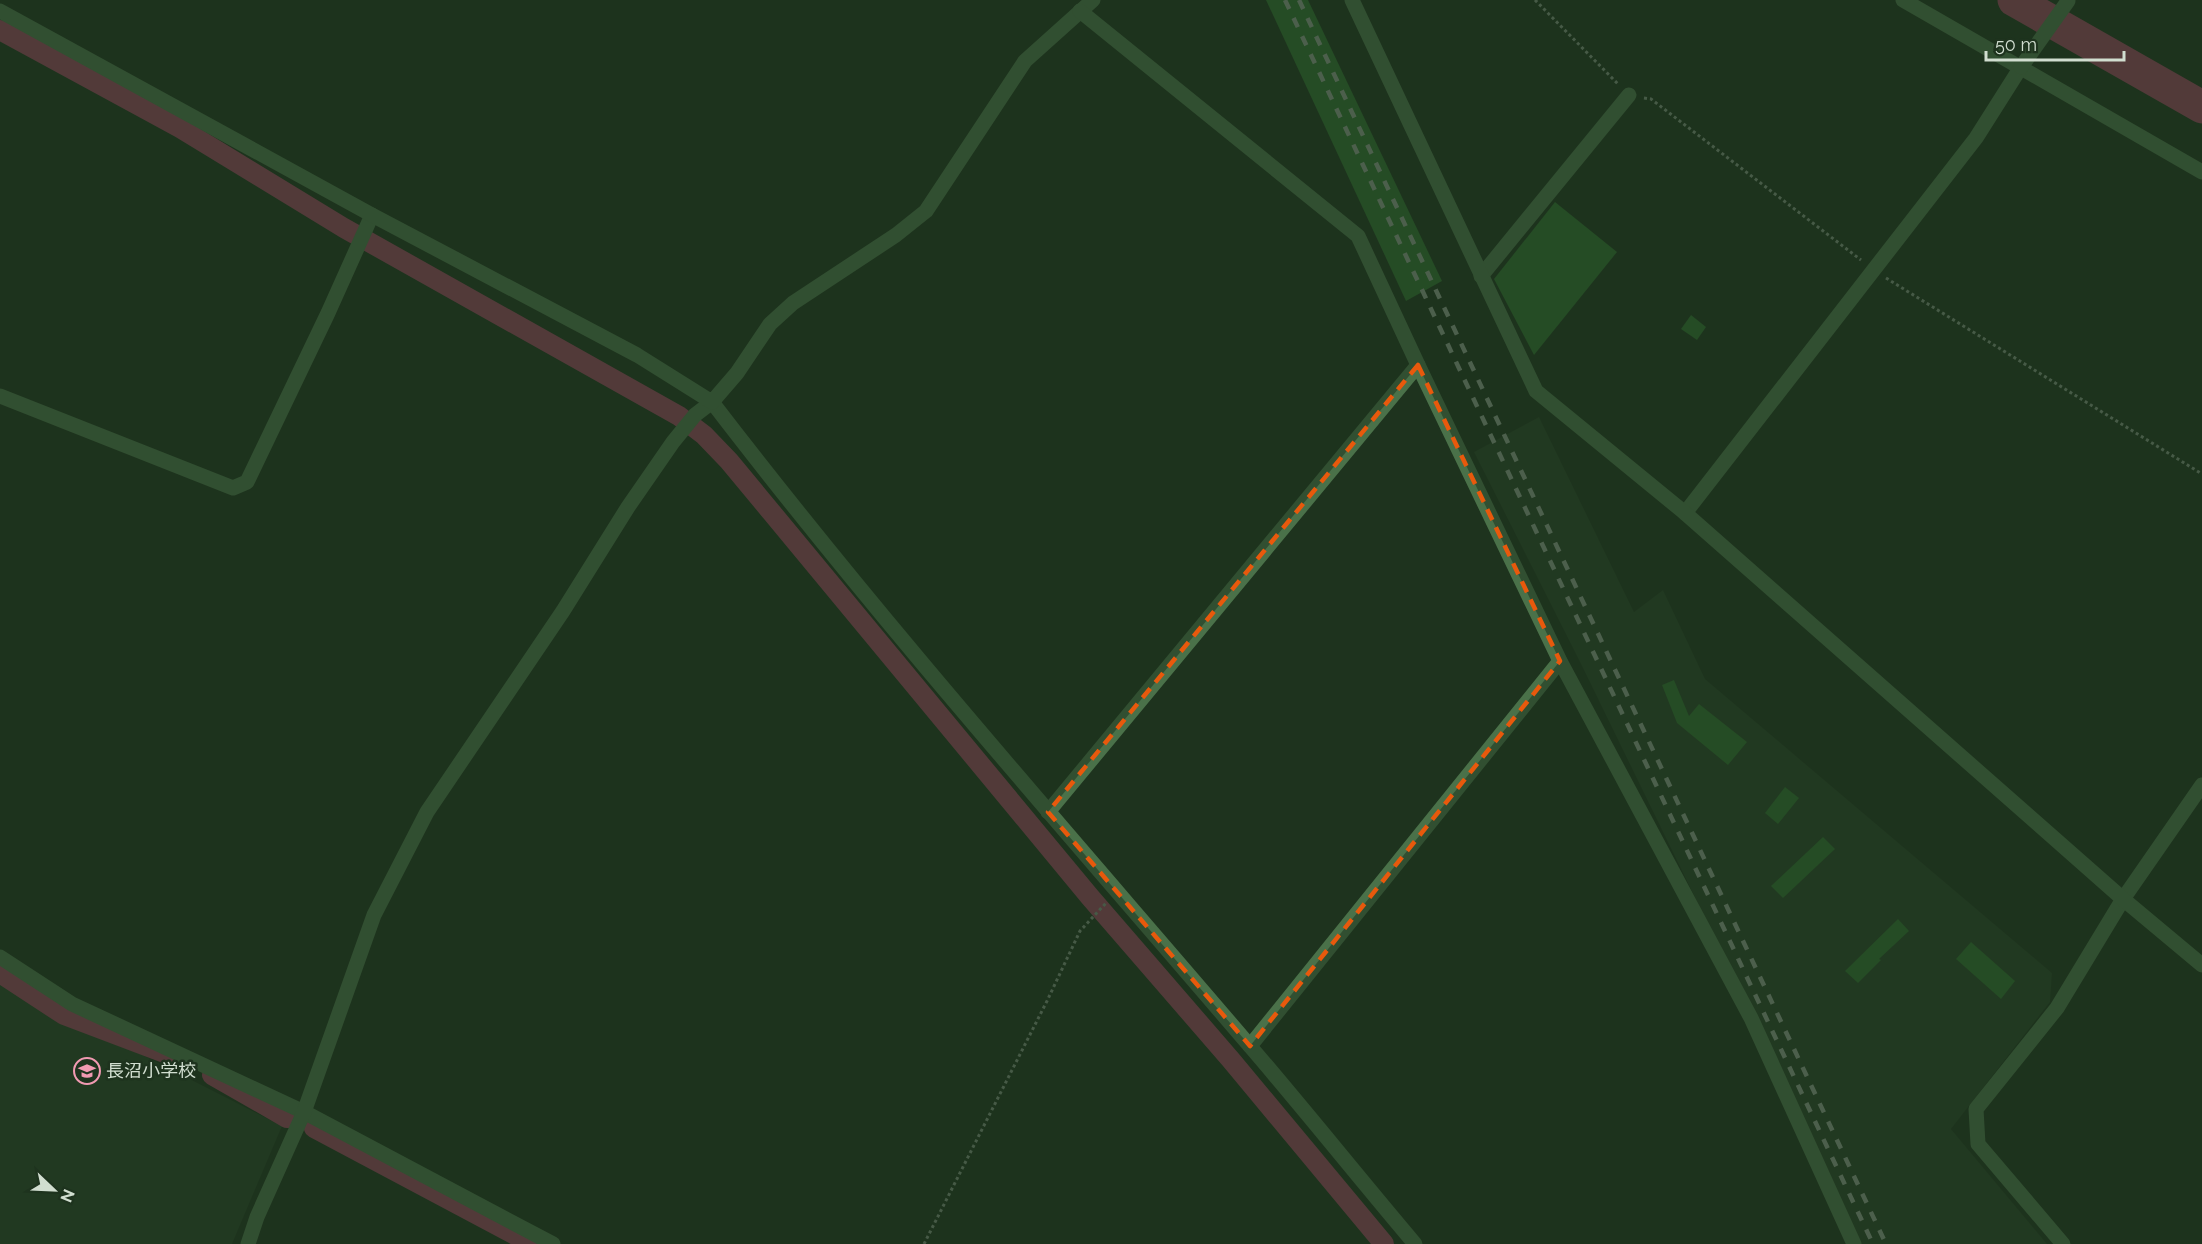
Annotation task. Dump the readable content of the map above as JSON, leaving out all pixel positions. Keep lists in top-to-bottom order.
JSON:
{
  "places": {
    "school or university": ["長沼小学校"]
  },
  "scale_bar": "50 m",
  "north": "bottom right"
}
